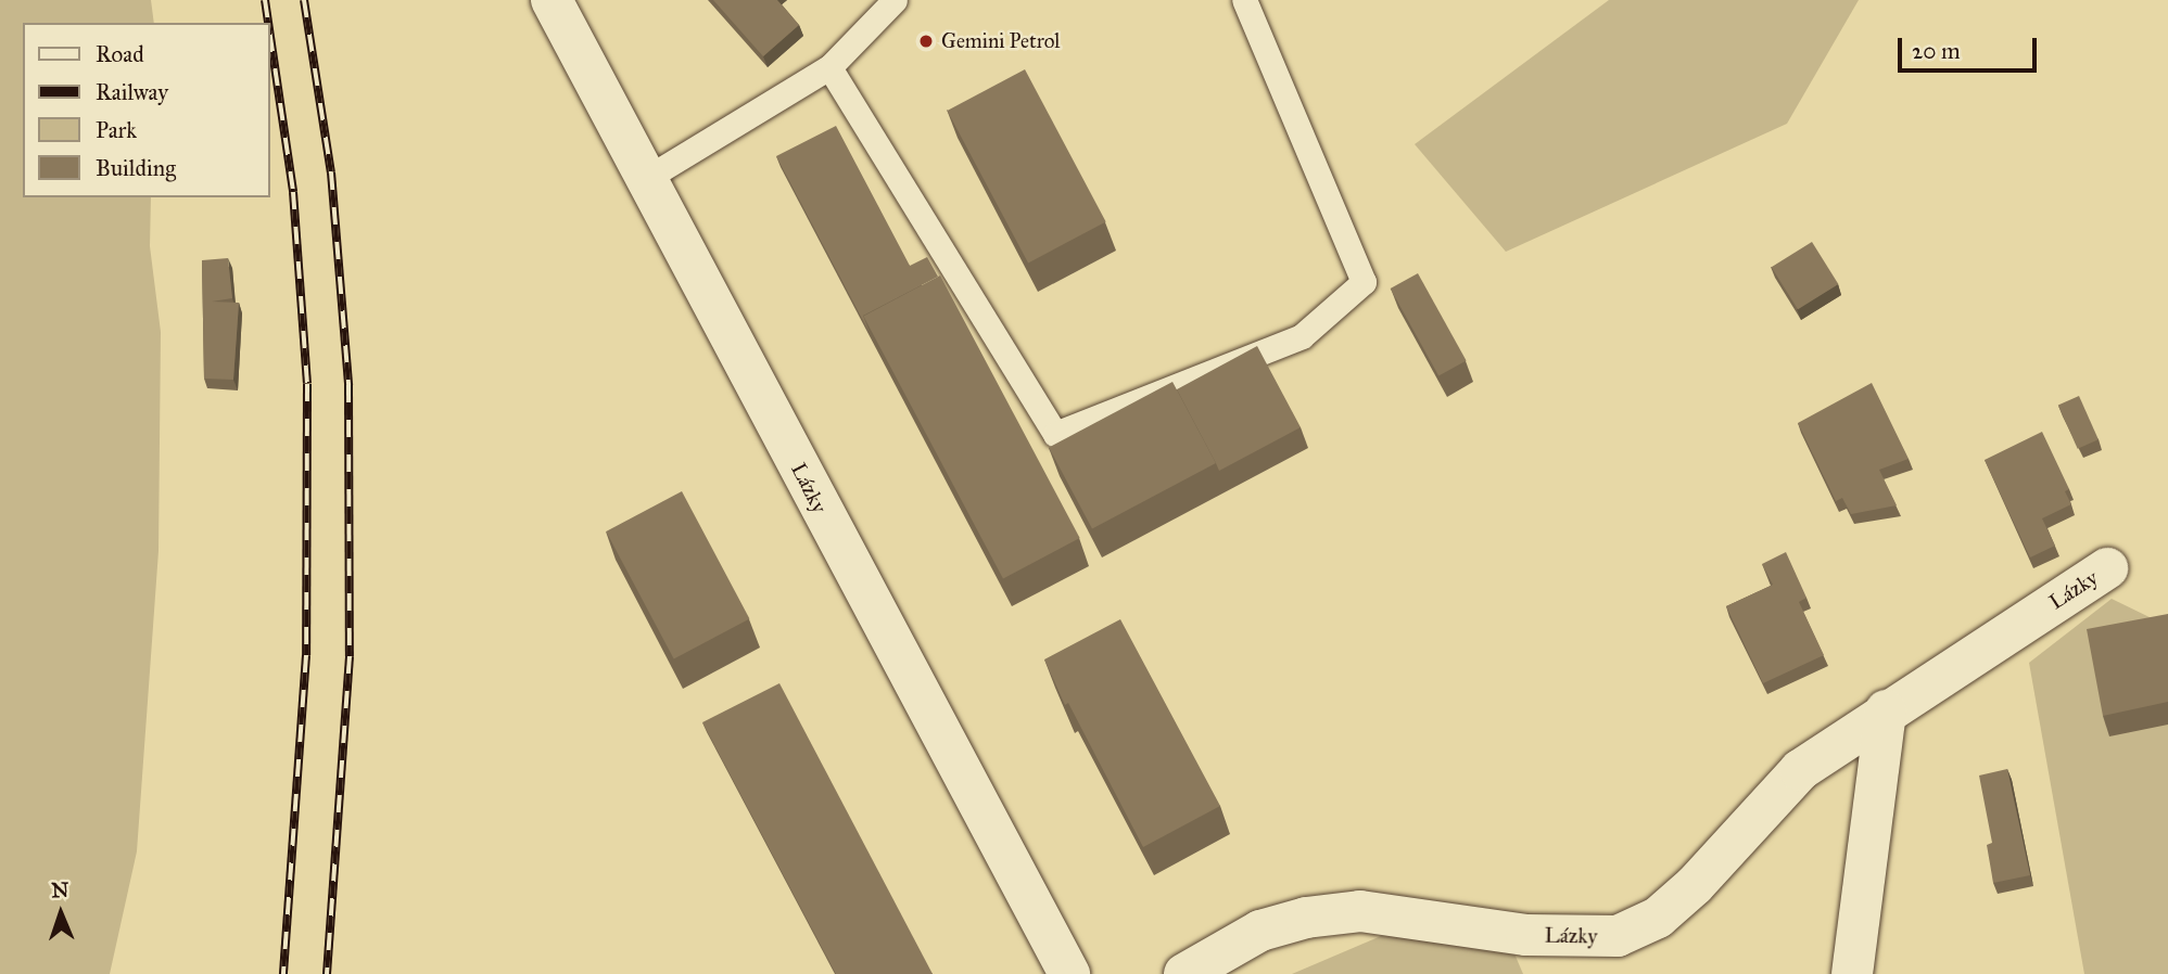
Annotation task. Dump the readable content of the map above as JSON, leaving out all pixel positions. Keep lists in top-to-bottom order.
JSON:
{
  "streets": {
    "street": ["Lázky"]
  },
  "places": ["Gemini Petrol"],
  "legend": [
    "Road",
    "Railway",
    "Park",
    "Building"
  ],
  "scale_bar": "20 m",
  "north": "top"
}
